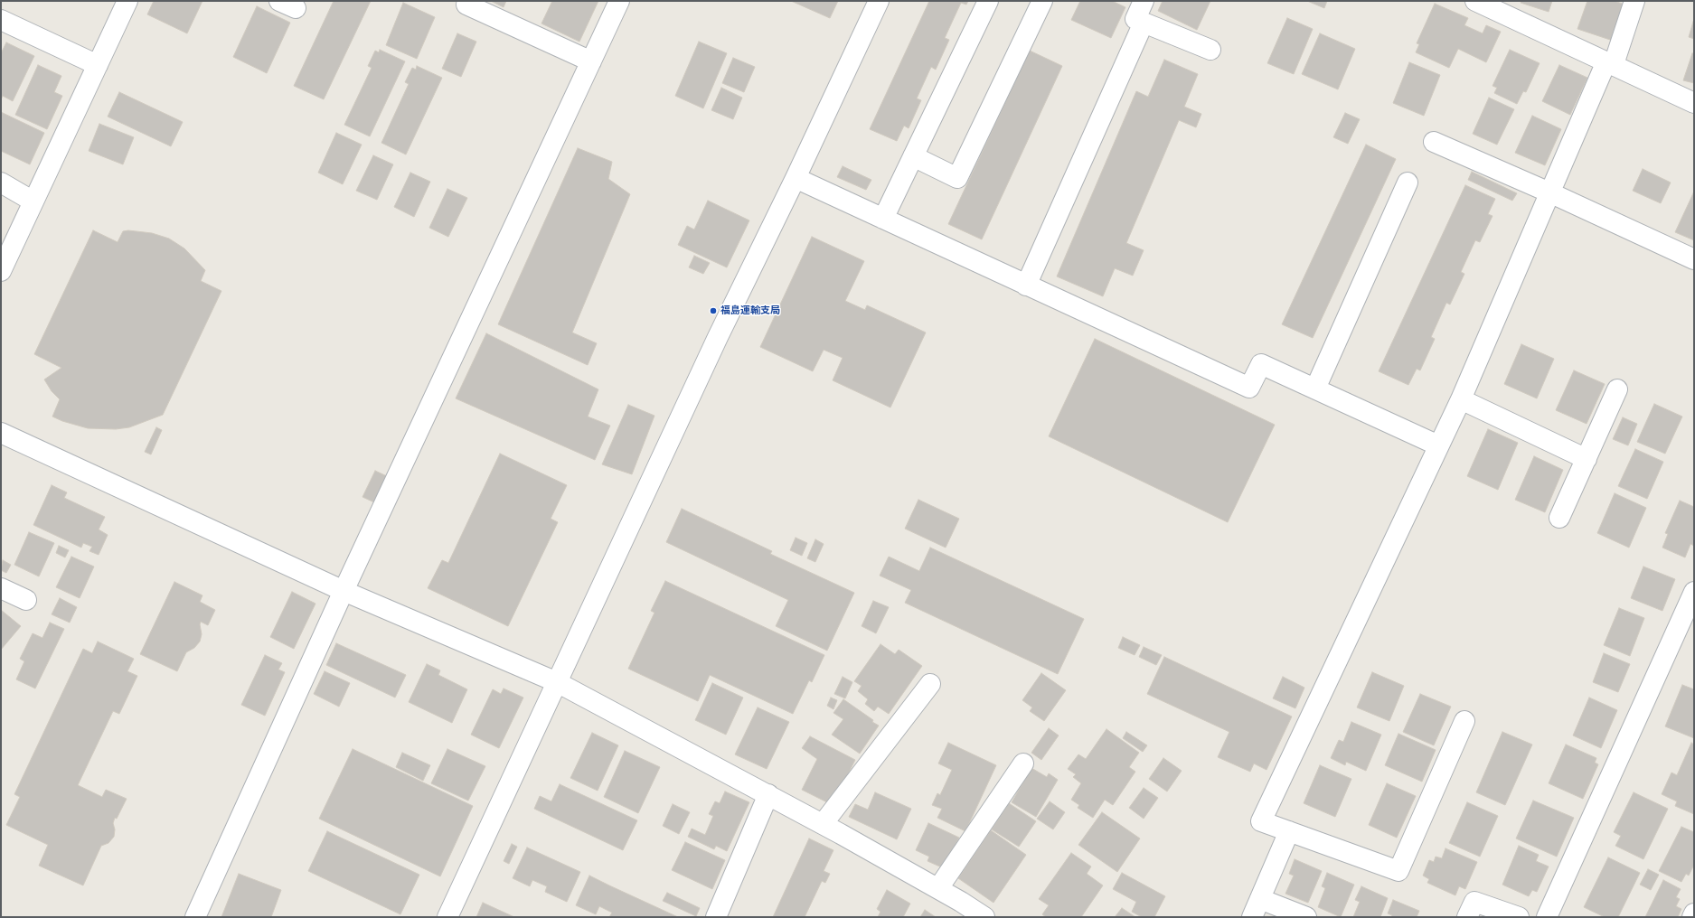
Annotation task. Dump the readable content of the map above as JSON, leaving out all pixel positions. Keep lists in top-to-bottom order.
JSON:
{
  "places": ["福島運輸支局"]
}
